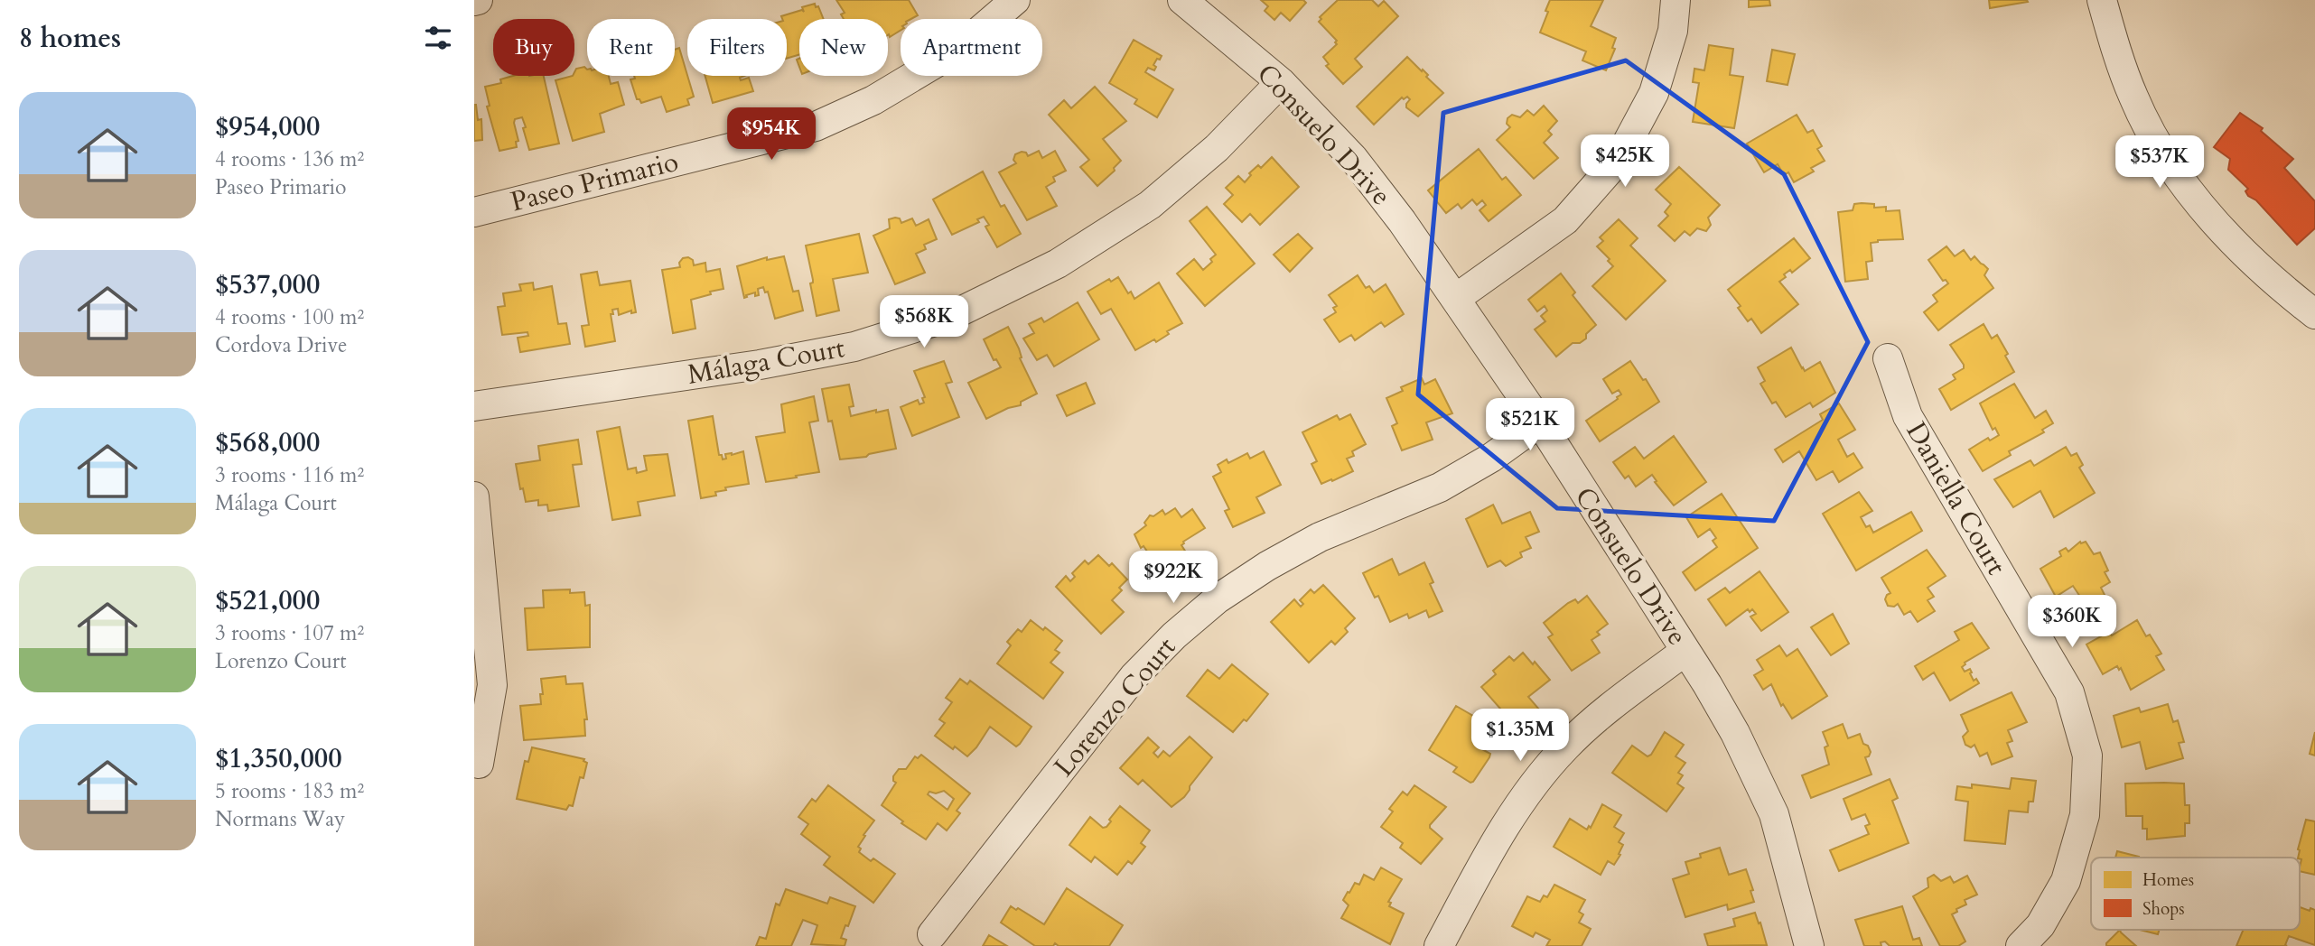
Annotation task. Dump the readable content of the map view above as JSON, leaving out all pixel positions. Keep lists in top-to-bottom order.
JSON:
{
  "streets": {
    "street": [
      "Consuelo Drive",
      "Paseo Primario",
      "Málaga Court",
      "Daniella Court",
      "Lorenzo Court"
    ]
  },
  "crossings": [
    ["Consuelo Drive", "Málaga Court"],
    ["Consuelo Drive", "Lorenzo Court"]
  ],
  "legend": ["Homes", "Shops"],
  "page": {
    "heading": "8 homes",
    "chip": [
      "Buy",
      "Rent",
      "Filters",
      "New",
      "Apartment"
    ],
    "list": [
      {
        "name": "$954,000",
        "note": "4 rooms · 136 m² · Paseo Primario"
      },
      {
        "name": "$537,000",
        "note": "4 rooms · 100 m² · Cordova Drive"
      },
      {
        "name": "$568,000",
        "note": "3 rooms · 116 m² · Málaga Court"
      },
      {
        "name": "$521,000",
        "note": "3 rooms · 107 m² · Lorenzo Court"
      },
      {
        "name": "$1,350,000",
        "note": "5 rooms · 183 m² · Normans Way"
      }
    ],
    "price": [
      "$954K",
      "$425K",
      "$537K",
      "$568K",
      "$521K",
      "$922K",
      "$360K",
      "$1.35M"
    ]
  }
}
